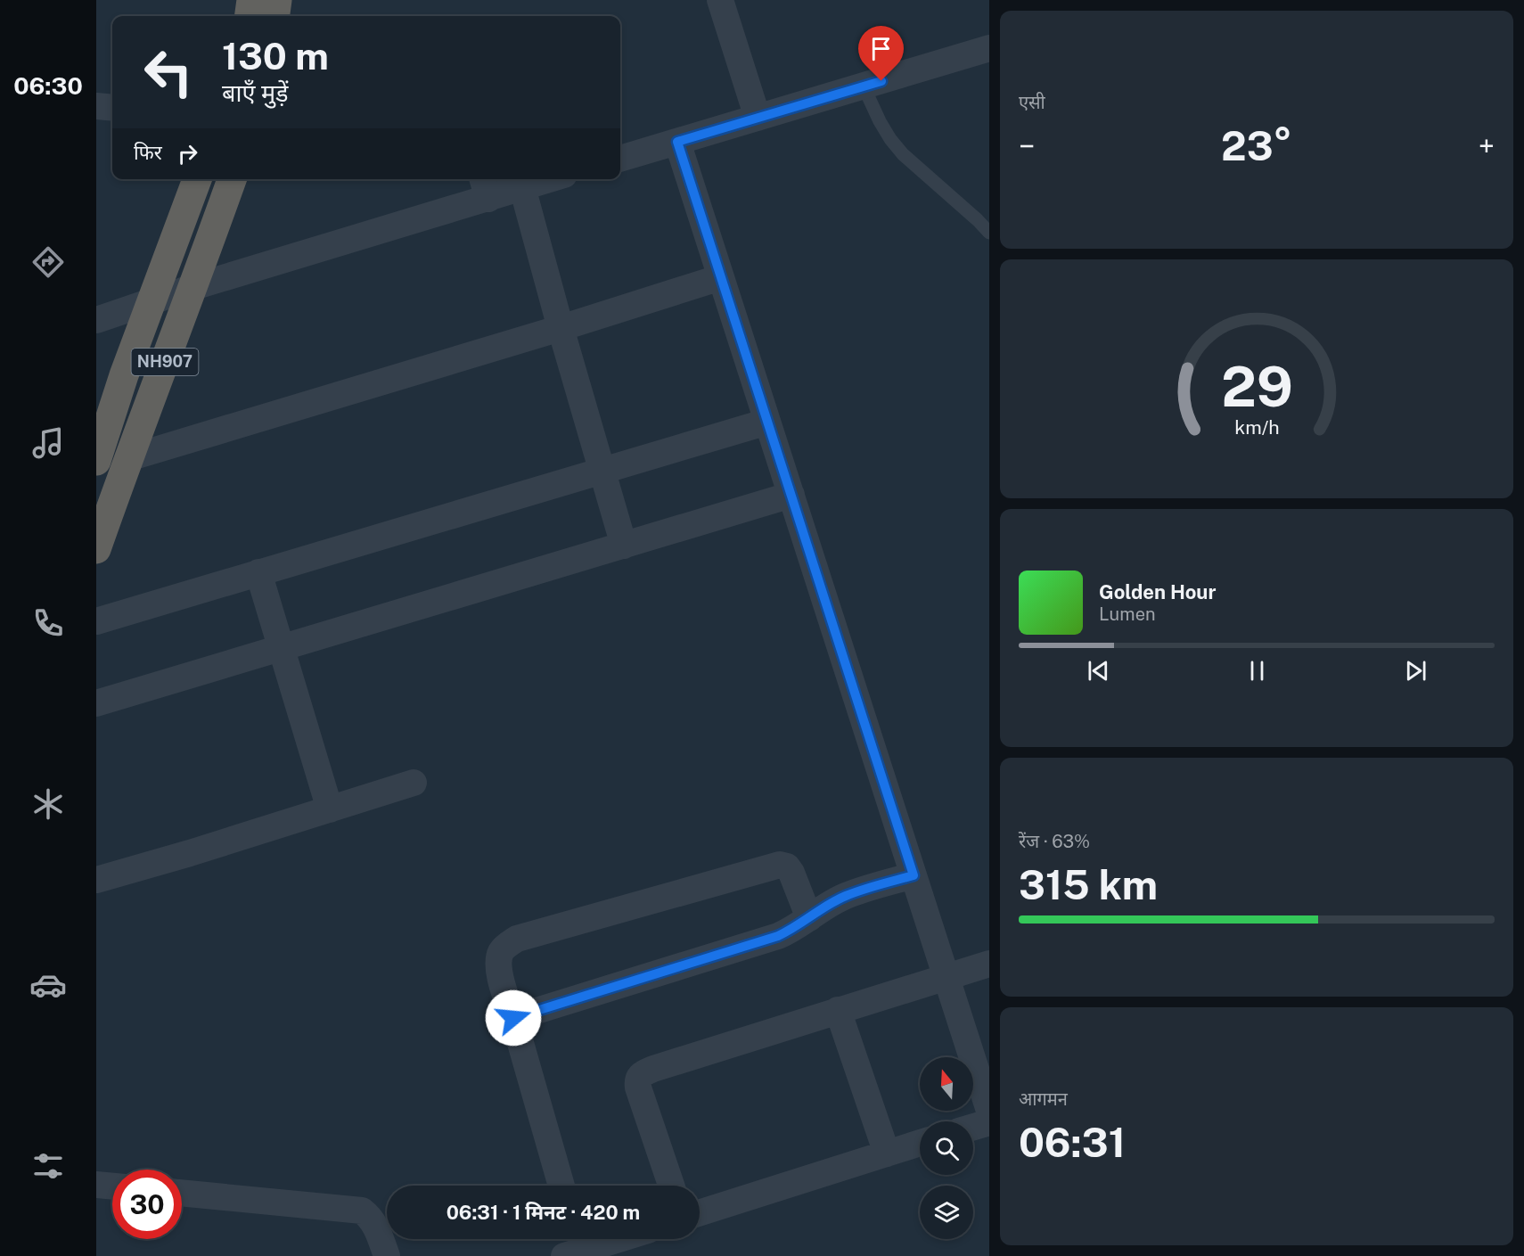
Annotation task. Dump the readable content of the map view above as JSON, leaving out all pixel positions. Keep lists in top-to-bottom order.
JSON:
{
  "streets": {
    "highway": ["NH907"]
  },
  "north": "top",
  "page": {
    "tabs": "06:30",
    "tile": [
      "एसी",
      ["रेंज · 63%", "315 km"],
      ["आगमन", "06:31"]
    ],
    "turn": ["130 m", "बाएँ मुड़ें"],
    "heat": ["−", "23°", "+"],
    "then": "फिर",
    "song": ["Golden Hour", "Lumen"],
    "limit": "30",
    "trip": "06:31 · 1 मिनट · 420 m",
    "gauge": ["29", "km/h"]
  }
}
